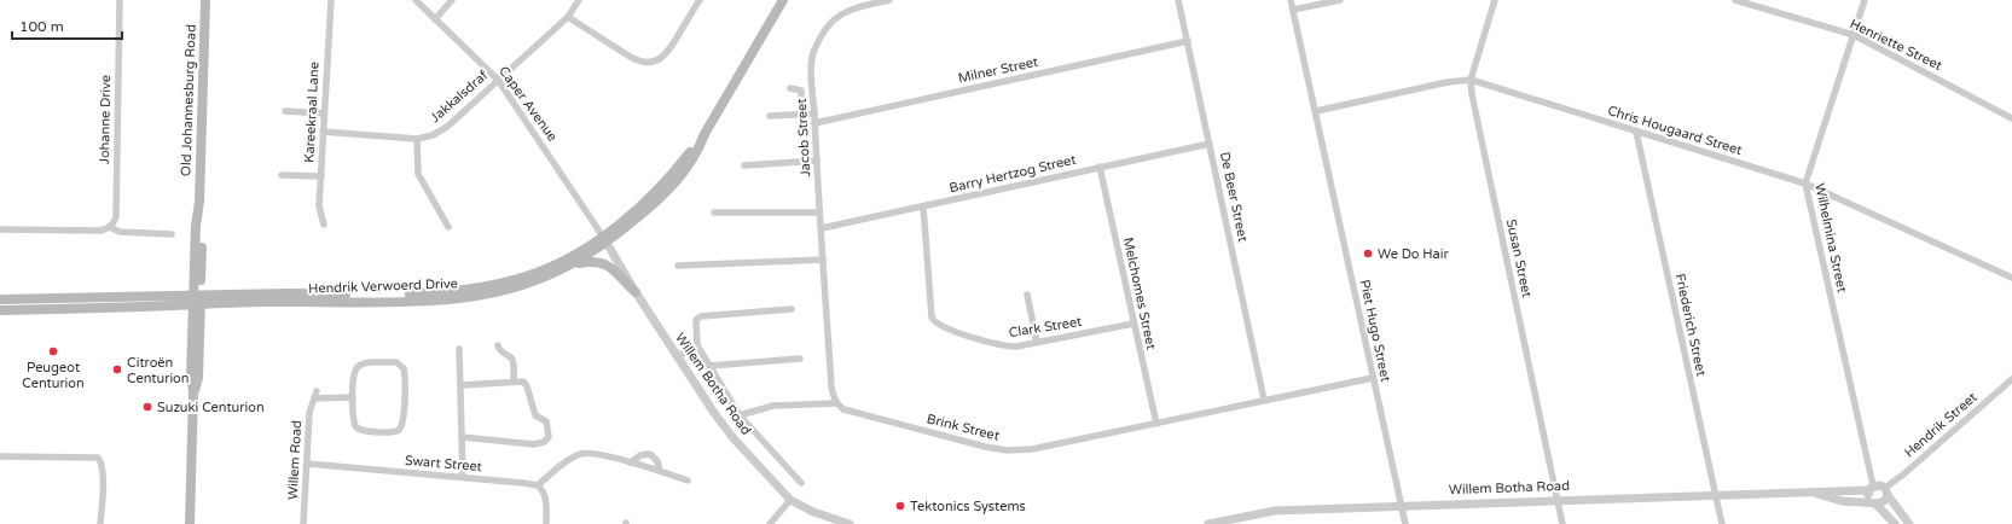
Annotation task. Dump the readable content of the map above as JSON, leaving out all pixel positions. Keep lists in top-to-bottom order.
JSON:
{
  "streets": {
    "main road": ["Old Johannesburg Road", "Hendrik Verwoerd Drive"],
    "street": [
      "Henriette Street",
      "Milner Street",
      "Jakkalsdraf",
      "Caper Avenue",
      "Kareekraal Lane",
      "Johanne Drive",
      "Chris Hougaard Street",
      "Jacob Street",
      "Barry Hertzog Street",
      "De Beer Street",
      "Wilhelmina Street",
      "Susan Street",
      "Melchomes Street",
      "Friederich Street",
      "Clark Street",
      "Piet Hugo Street",
      "Willem Botha Road",
      "Hendrik Street",
      "Brink Street",
      "Willem Road",
      "Swart Street"
    ]
  },
  "crossings": [
    ["Henriette Street", "Wilhelmina Street"],
    ["Milner Street", "Jacob Street"],
    ["Milner Street", "De Beer Street"],
    ["Jakkalsdraf", "Caper Avenue"],
    ["Jakkalsdraf", "Kareekraal Lane"],
    ["Old Johannesburg Road", "Hendrik Verwoerd Drive"],
    ["Caper Avenue", "Hendrik Verwoerd Drive"],
    ["Caper Avenue", "Willem Botha Road"],
    ["Chris Hougaard Street", "Wilhelmina Street"],
    ["Chris Hougaard Street", "Susan Street"],
    ["Chris Hougaard Street", "Friederich Street"],
    ["Chris Hougaard Street", "Piet Hugo Street"],
    ["Jacob Street", "Barry Hertzog Street"],
    ["Barry Hertzog Street", "De Beer Street"],
    ["Barry Hertzog Street", "Melchomes Street"],
    ["Barry Hertzog Street", "Clark Street"],
    ["De Beer Street", "Brink Street"],
    ["Wilhelmina Street", "Willem Botha Road"],
    ["Wilhelmina Street", "Hendrik Street"],
    ["Susan Street", "Willem Botha Road"],
    ["Hendrik Verwoerd Drive", "Willem Botha Road"],
    ["Melchomes Street", "Clark Street"],
    ["Melchomes Street", "Brink Street"],
    ["Friederich Street", "Willem Botha Road"],
    ["Piet Hugo Street", "Willem Botha Road"],
    ["Piet Hugo Street", "Brink Street"],
    ["Willem Botha Road", "Hendrik Street"],
    ["Willem Road", "Swart Street"]
  ],
  "places": [
    "We Do Hair",
    "Peugeot Centurion",
    "Citroën Centurion",
    "Suzuki Centurion",
    "Tektonics Systems"
  ],
  "scale_bar": "100 m"
}
